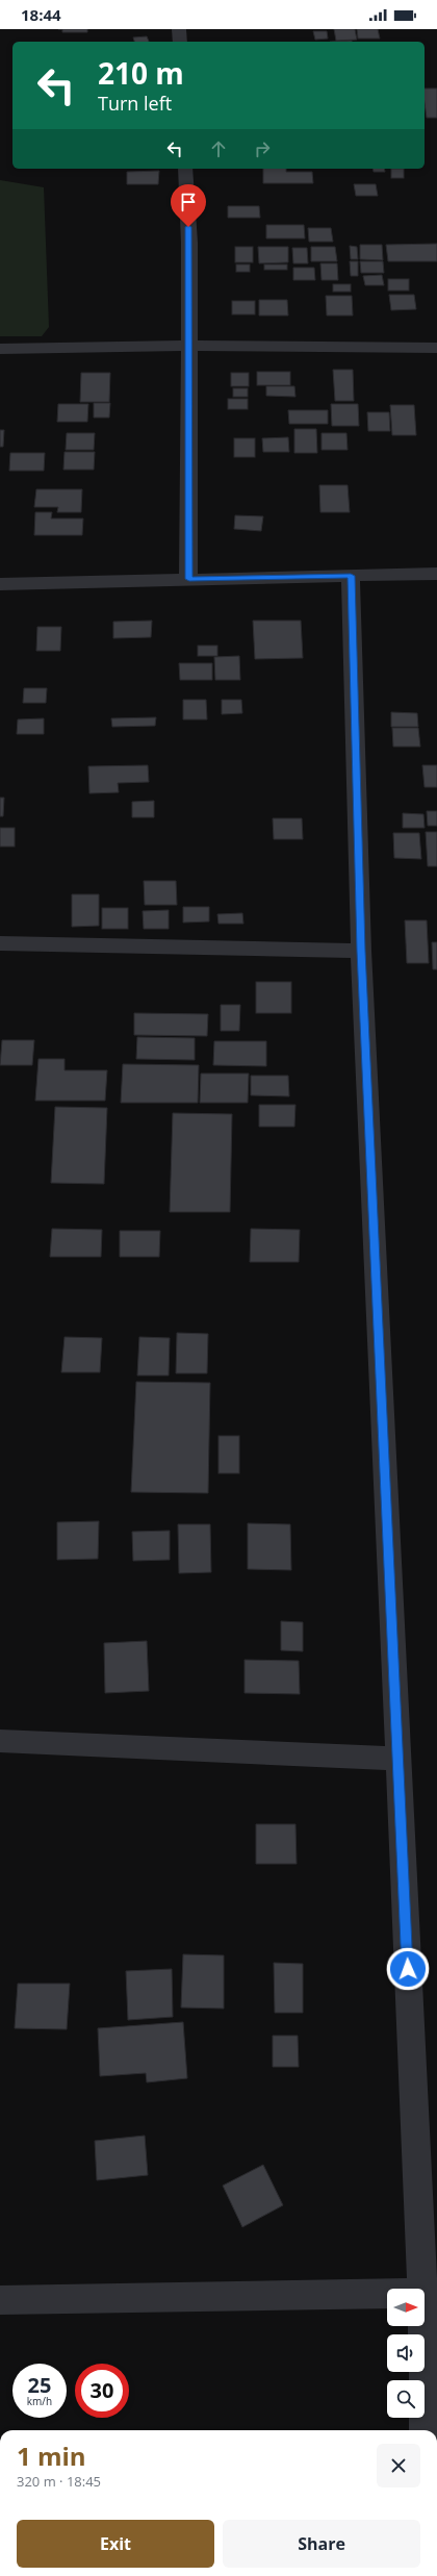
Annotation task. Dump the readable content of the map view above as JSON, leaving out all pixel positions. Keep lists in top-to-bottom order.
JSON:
{
  "north": "right",
  "page": {
    "status": "18:44",
    "turn": ["210 m", "Turn left"],
    "speed": "25 km/h",
    "limit": "30",
    "heading": ["1 min", "320 m · 18:45"],
    "buttons": ["Exit", "Share"]
  }
}
